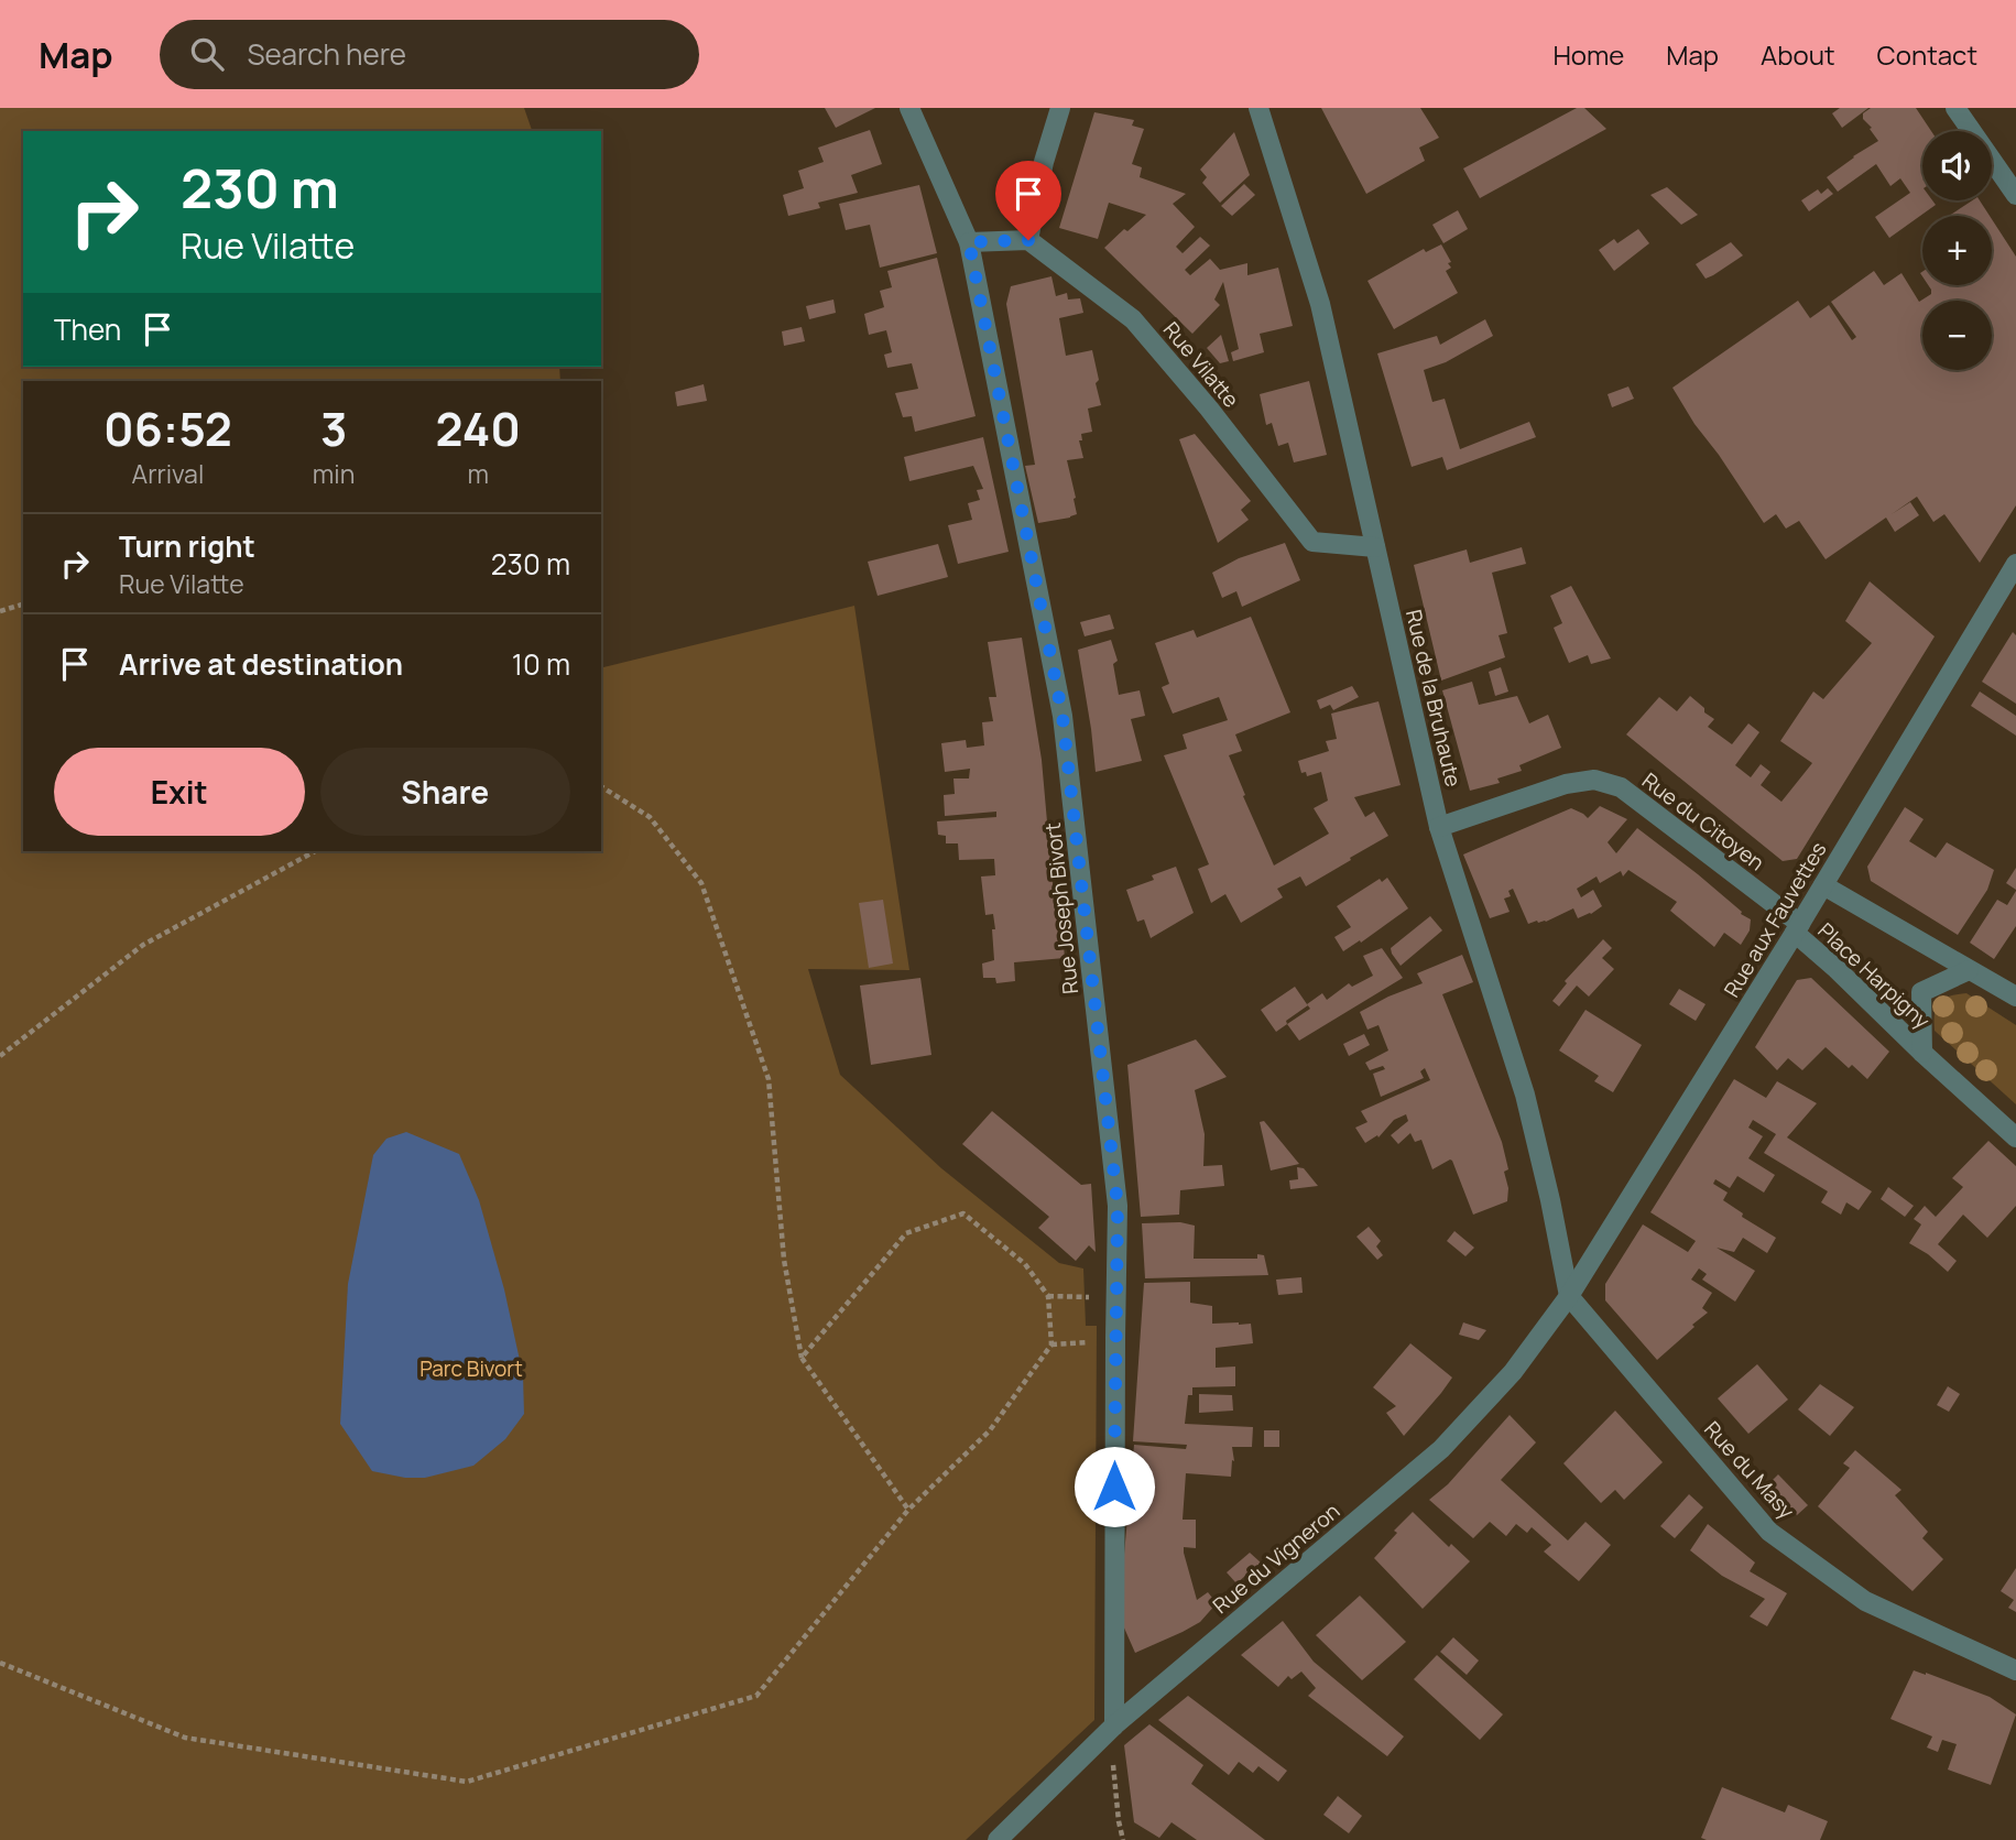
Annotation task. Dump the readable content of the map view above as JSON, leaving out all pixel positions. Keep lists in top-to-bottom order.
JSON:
{
  "streets": {
    "street": [
      "Rue Vilatte",
      "Rue de la Bruhaute",
      "Rue du Citoyen",
      "Rue Joseph Bivort",
      "Rue aux Fauvettes",
      "Place Harpigny",
      "Rue du Masy",
      "Rue du Vigneron"
    ]
  },
  "crossings": [
    ["Rue Vilatte", "Rue de la Bruhaute"],
    ["Rue de la Bruhaute", "Rue du Citoyen"],
    ["Rue de la Bruhaute", "Rue aux Fauvettes"],
    ["Rue de la Bruhaute", "Rue du Masy"],
    ["Rue de la Bruhaute", "Rue du Vigneron"],
    ["Rue du Citoyen", "Rue aux Fauvettes"],
    ["Rue du Citoyen", "Place Harpigny"],
    ["Rue Joseph Bivort", "Rue du Vigneron"],
    ["Rue aux Fauvettes", "Place Harpigny"],
    ["Rue aux Fauvettes", "Rue du Masy"],
    ["Rue aux Fauvettes", "Rue du Vigneron"],
    ["Rue du Masy", "Rue du Vigneron"]
  ],
  "parks": ["Parc Bivort"],
  "page": {
    "header": "Map",
    "search": "Search here",
    "nav": [
      "Home",
      "Map",
      "About",
      "Contact"
    ],
    "map_buttons": ["+", "−"],
    "turn": ["230 m", "Rue Vilatte"],
    "then": "Then",
    "eta": [
      "06:52",
      "Arrival",
      "3",
      "min",
      "240",
      "m"
    ],
    "list": [
      {
        "name": "Turn right",
        "note": "Rue Vilatte",
        "value": "230 m"
      },
      {
        "name": "Arrive at destination",
        "value": "10 m"
      }
    ],
    "buttons": ["Exit", "Share"]
  }
}
